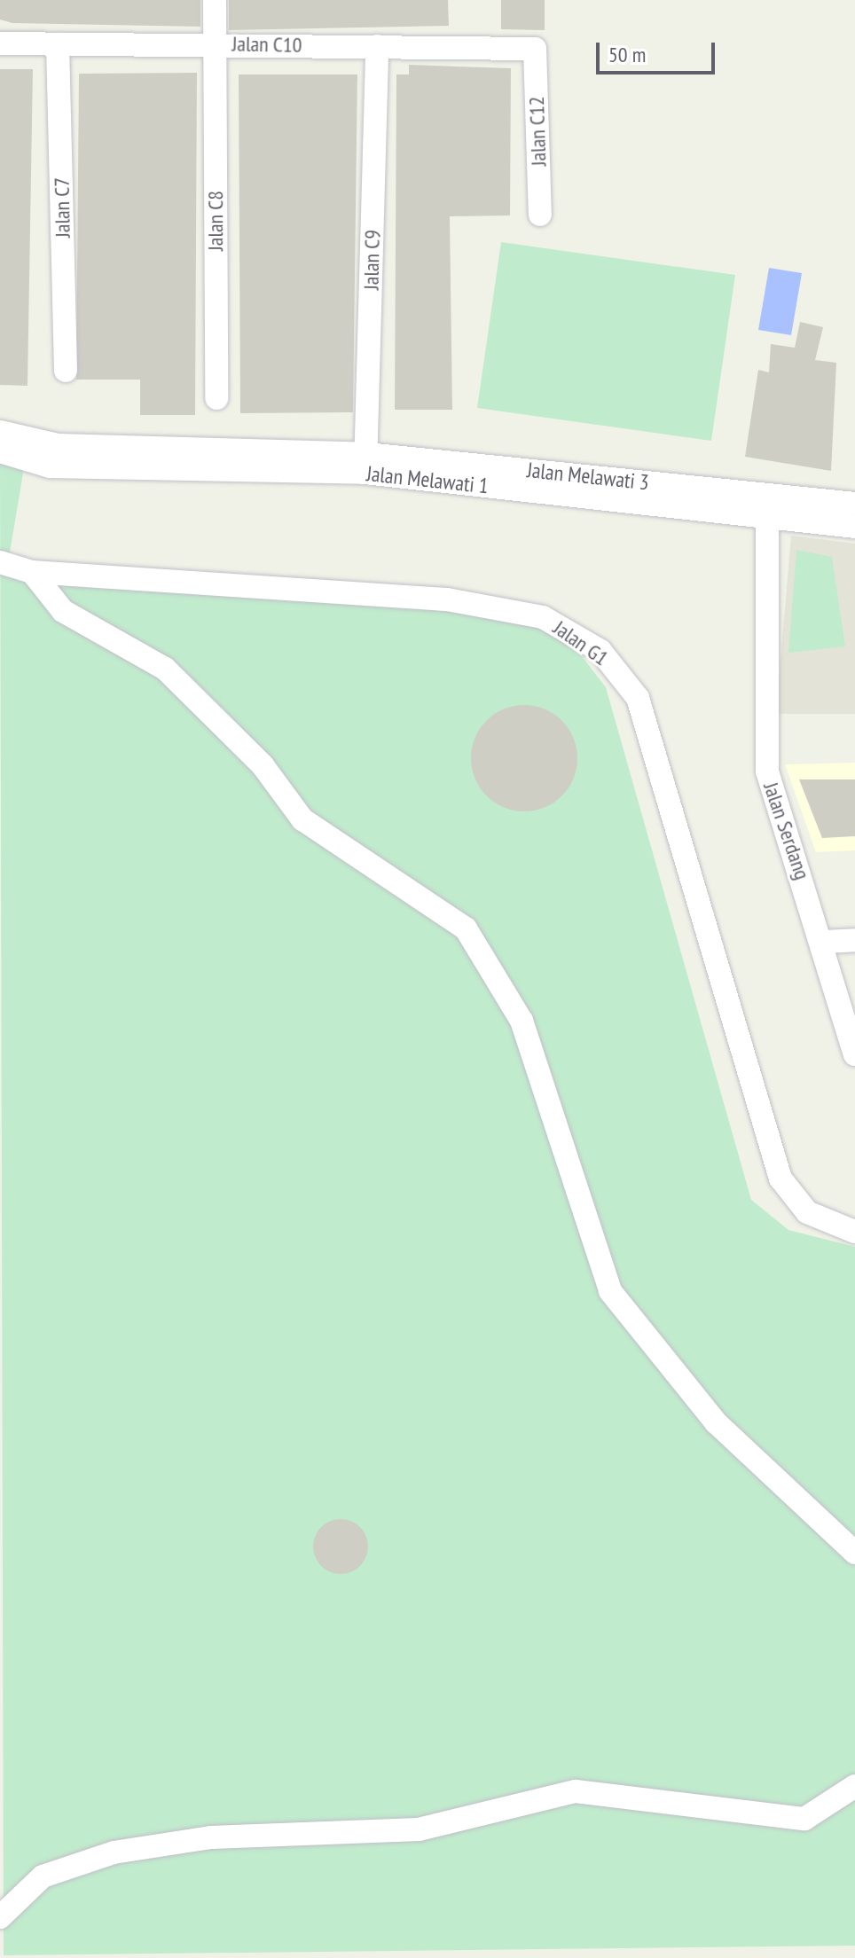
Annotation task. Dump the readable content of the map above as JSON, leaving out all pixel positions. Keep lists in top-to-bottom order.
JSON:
{
  "streets": {
    "street": [
      "Jalan C10",
      "Jalan C12",
      "Jalan C7",
      "Jalan C8",
      "Jalan C9",
      "Jalan Melawati 3",
      "Jalan Melawati 1",
      "Jalan G1",
      "Jalan Serdang"
    ]
  },
  "crossings": [
    ["Jalan C10", "Jalan C12"],
    ["Jalan C10", "Jalan C7"],
    ["Jalan C10", "Jalan C8"],
    ["Jalan C10", "Jalan C9"],
    ["Jalan C9", "Jalan Melawati 3"],
    ["Jalan C9", "Jalan Melawati 1"],
    ["Jalan Melawati 3", "Jalan Melawati 1"],
    ["Jalan Melawati 3", "Jalan Serdang"]
  ],
  "scale_bar": "50 m"
}
